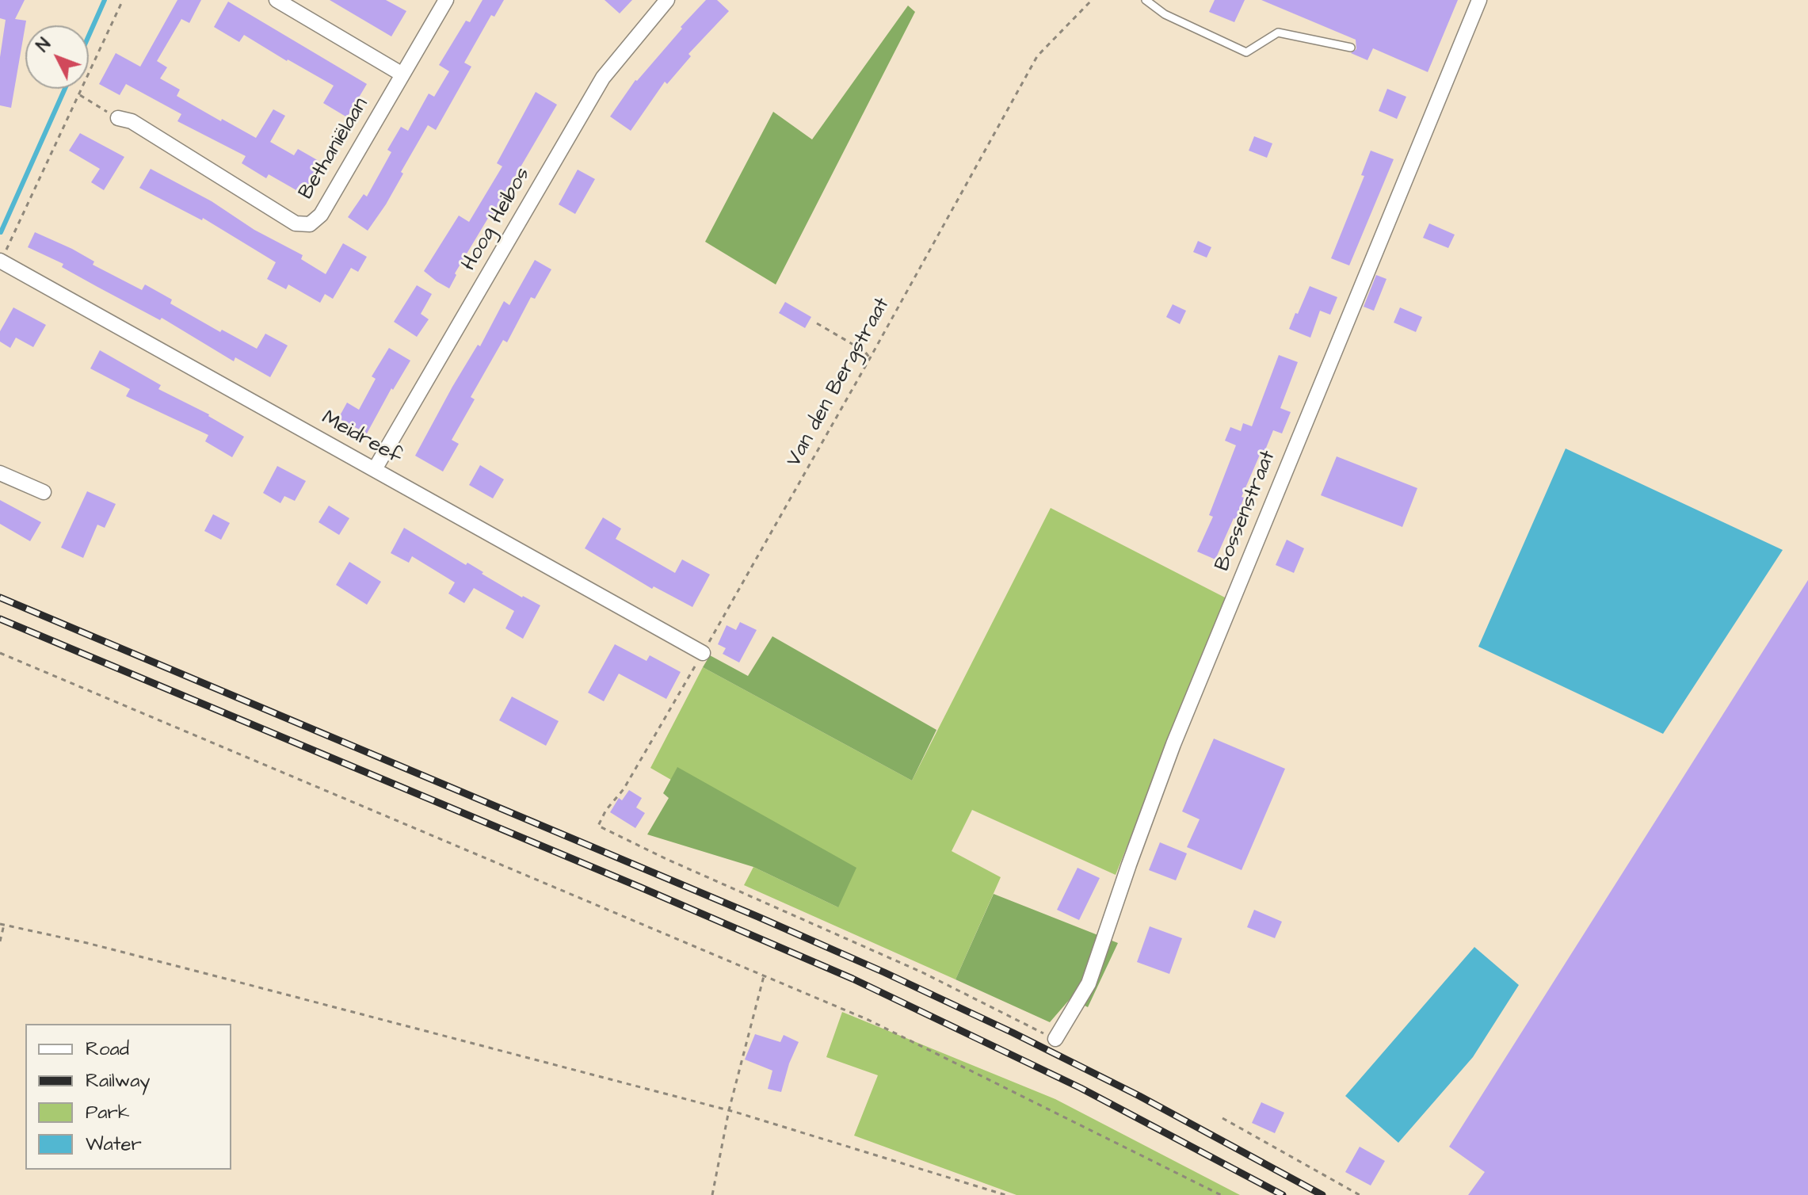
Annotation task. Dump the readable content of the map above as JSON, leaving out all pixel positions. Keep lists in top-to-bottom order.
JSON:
{
  "streets": {
    "street": [
      "Bethaniëlaan",
      "Hoog Heibos",
      "Meidreef",
      "Bossenstraat"
    ],
    "path": ["Van den Bergstraat"]
  },
  "crossings": [
    ["Hoog Heibos", "Meidreef"],
    ["Van den Bergstraat", "Meidreef"],
    ["Van den Bergstraat", "Bossenstraat"]
  ],
  "legend": [
    "Road",
    "Railway",
    "Park",
    "Water"
  ],
  "north": "top left"
}
